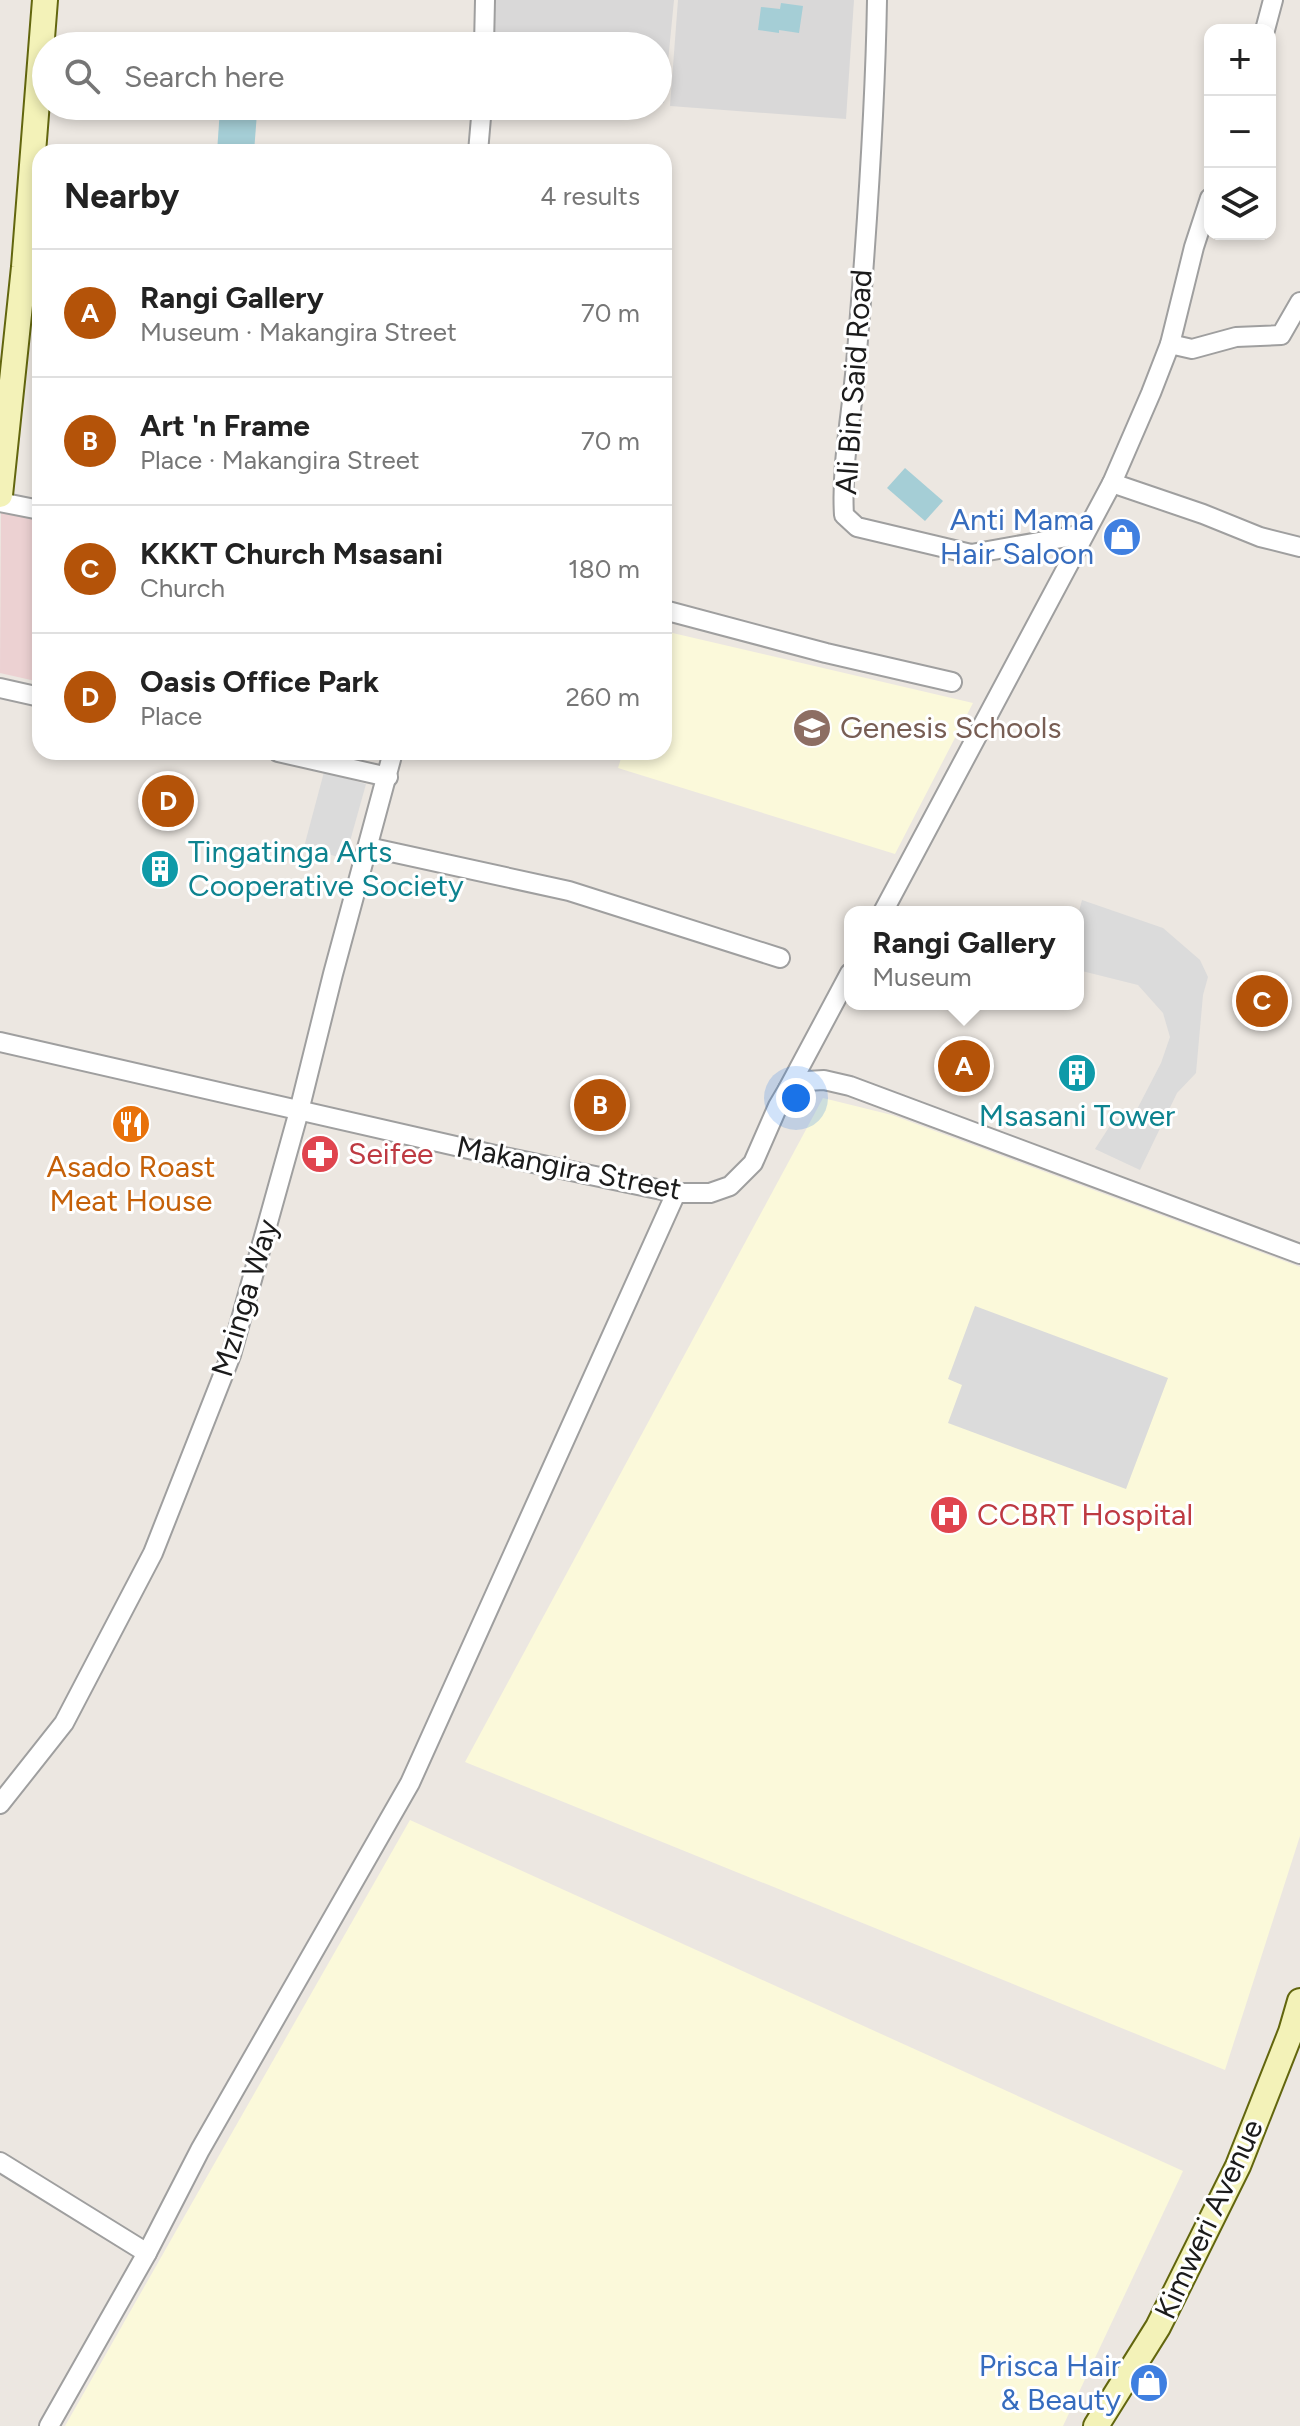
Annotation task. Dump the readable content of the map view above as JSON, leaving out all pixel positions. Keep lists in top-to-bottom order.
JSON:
{
  "streets": {
    "street": [
      "Ali Bin Said Road",
      "Makangira Street",
      "Mzinga Way",
      "Kimweri Avenue"
    ]
  },
  "crossings": [
    ["Makangira Street", "Mzinga Way"]
  ],
  "places": {
    "shop": ["Anti Mama Hair Saloon", "Prisca Hair & Beauty"],
    "school or university": ["Genesis Schools"],
    "building": ["Tingatinga Arts Cooperative Society", "Msasani Tower"],
    "restaurant": ["Asado Roast Meat House"],
    "pharmacy": ["Seifee"],
    "hospital": ["CCBRT Hospital"]
  },
  "page": {
    "map_buttons": ["+", "−"],
    "search": "Search here",
    "heading": ["Nearby", "4 results"],
    "list": [
      {
        "mark": "A",
        "name": "Rangi Gallery",
        "note": "Museum · Makangira Street",
        "value": "70 m"
      },
      {
        "mark": "B",
        "name": "Art 'n Frame",
        "note": "Place · Makangira Street",
        "value": "70 m"
      },
      {
        "mark": "C",
        "name": "KKKT Church Msasani",
        "note": "Church",
        "value": "180 m"
      },
      {
        "mark": "D",
        "name": "Oasis Office Park",
        "note": "Place",
        "value": "260 m"
      }
    ],
    "pins": [
      "D",
      "C",
      "A",
      "B"
    ],
    "popup": ["Rangi Gallery", "Museum"]
  }
}
